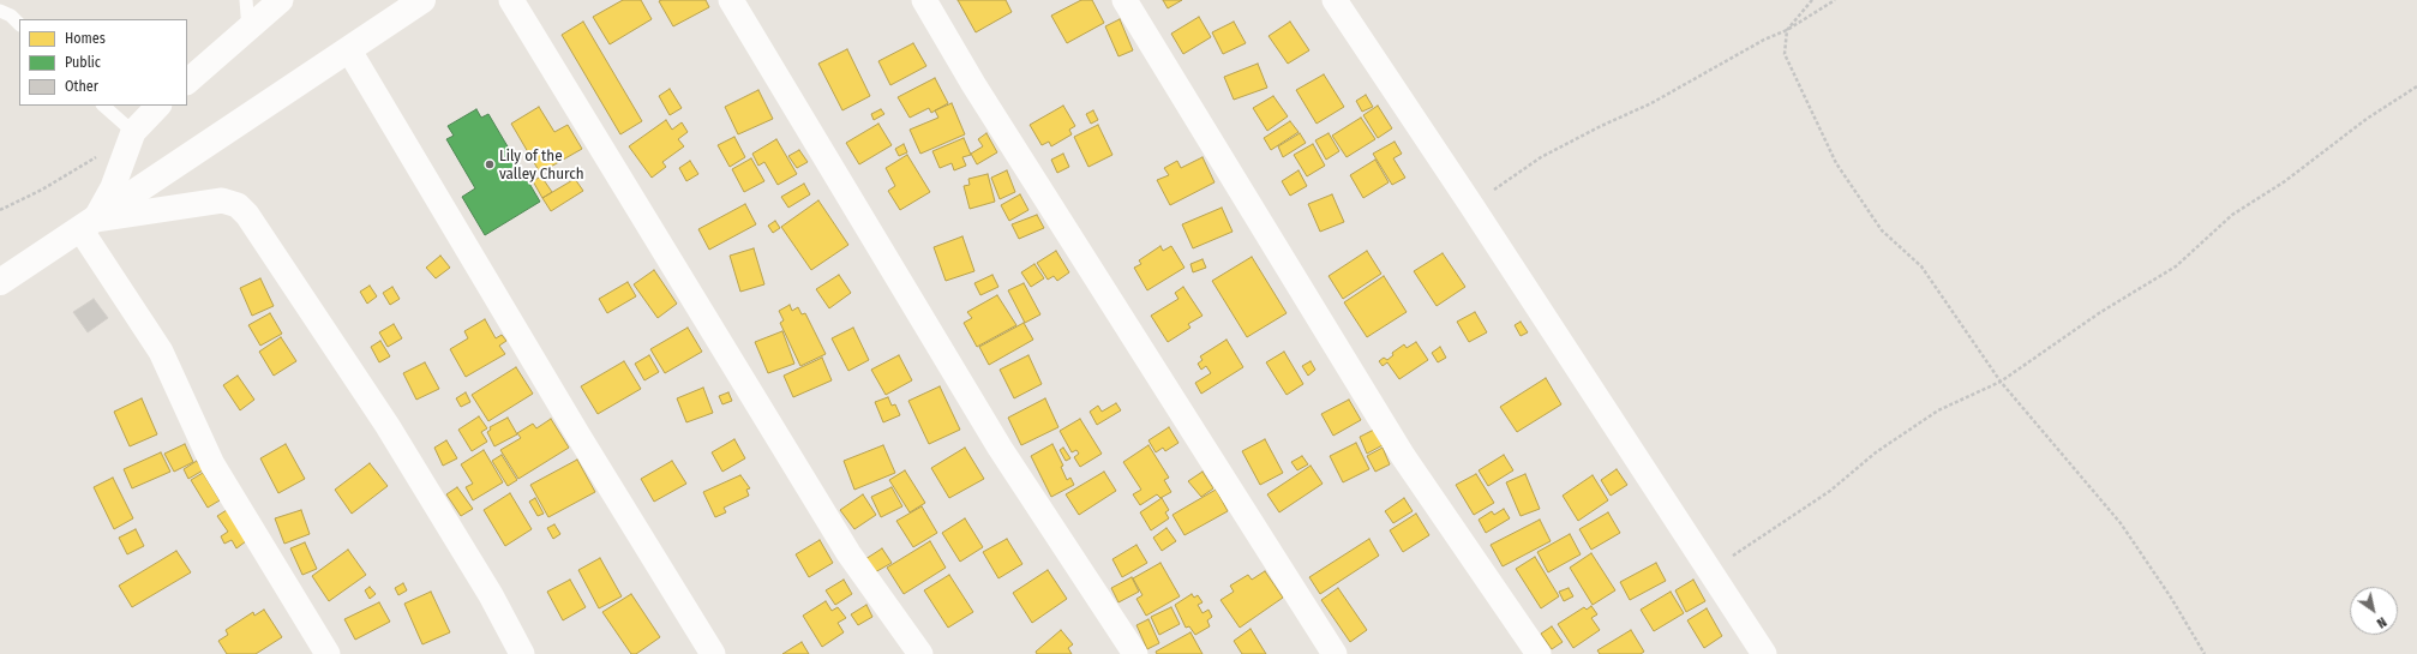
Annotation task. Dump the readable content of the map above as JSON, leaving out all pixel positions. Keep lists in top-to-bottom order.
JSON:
{
  "places": ["Lily of the valley Church"],
  "legend": ["Homes", "Public", "Other"],
  "north": "bottom right"
}
